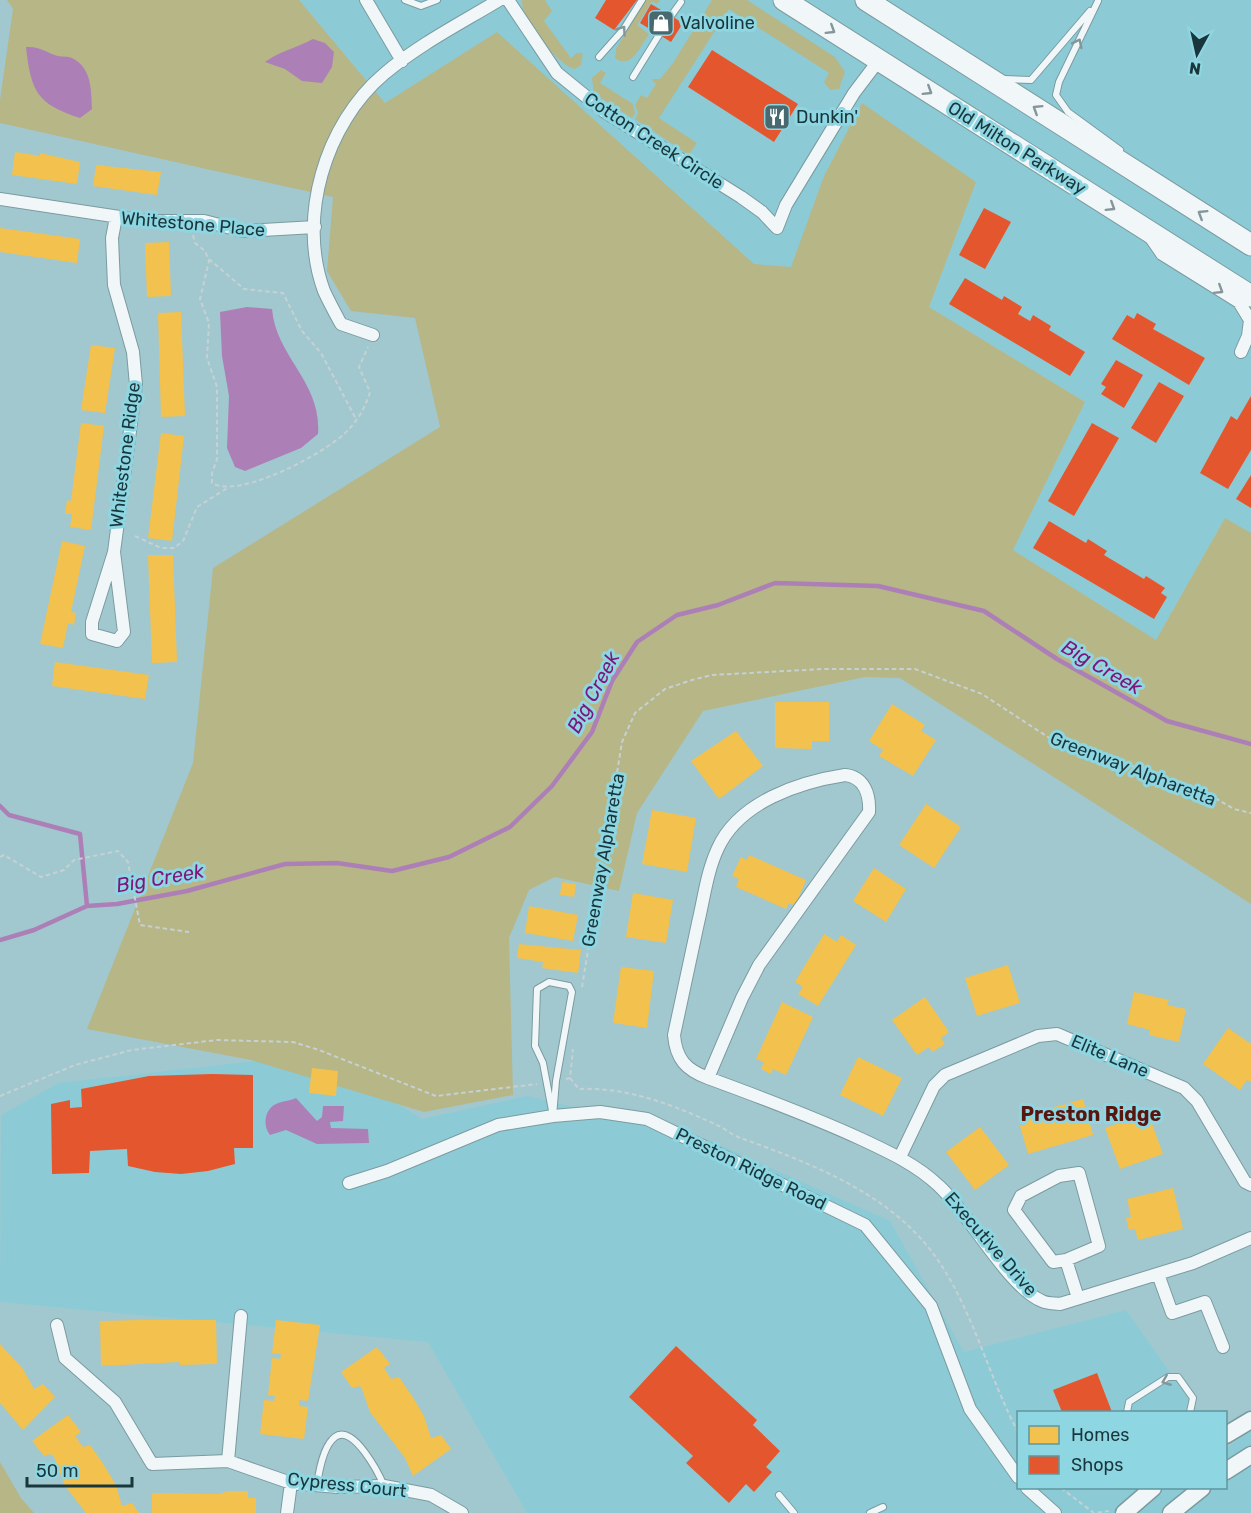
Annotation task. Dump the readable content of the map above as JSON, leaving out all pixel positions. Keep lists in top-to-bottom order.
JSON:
{
  "streets": {
    "highway": ["Old Milton Parkway"],
    "street": [
      "Cotton Creek Circle",
      "Whitestone Place",
      "Whitestone Ridge",
      "Elite Lane",
      "Preston Ridge Road",
      "Executive Drive",
      "Cypress Court"
    ],
    "path": ["Greenway Alpharetta"]
  },
  "crossings": [
    ["Cotton Creek Circle", "Old Milton Parkway"],
    ["Whitestone Place", "Whitestone Ridge"],
    ["Elite Lane", "Executive Drive"]
  ],
  "districts": ["Preston Ridge"],
  "water": ["Big Creek"],
  "places": {
    "shop": ["Valvoline"],
    "restaurant": ["Dunkin'"]
  },
  "legend": ["Homes", "Shops"],
  "scale_bar": "50 m",
  "north": "bottom"
}
